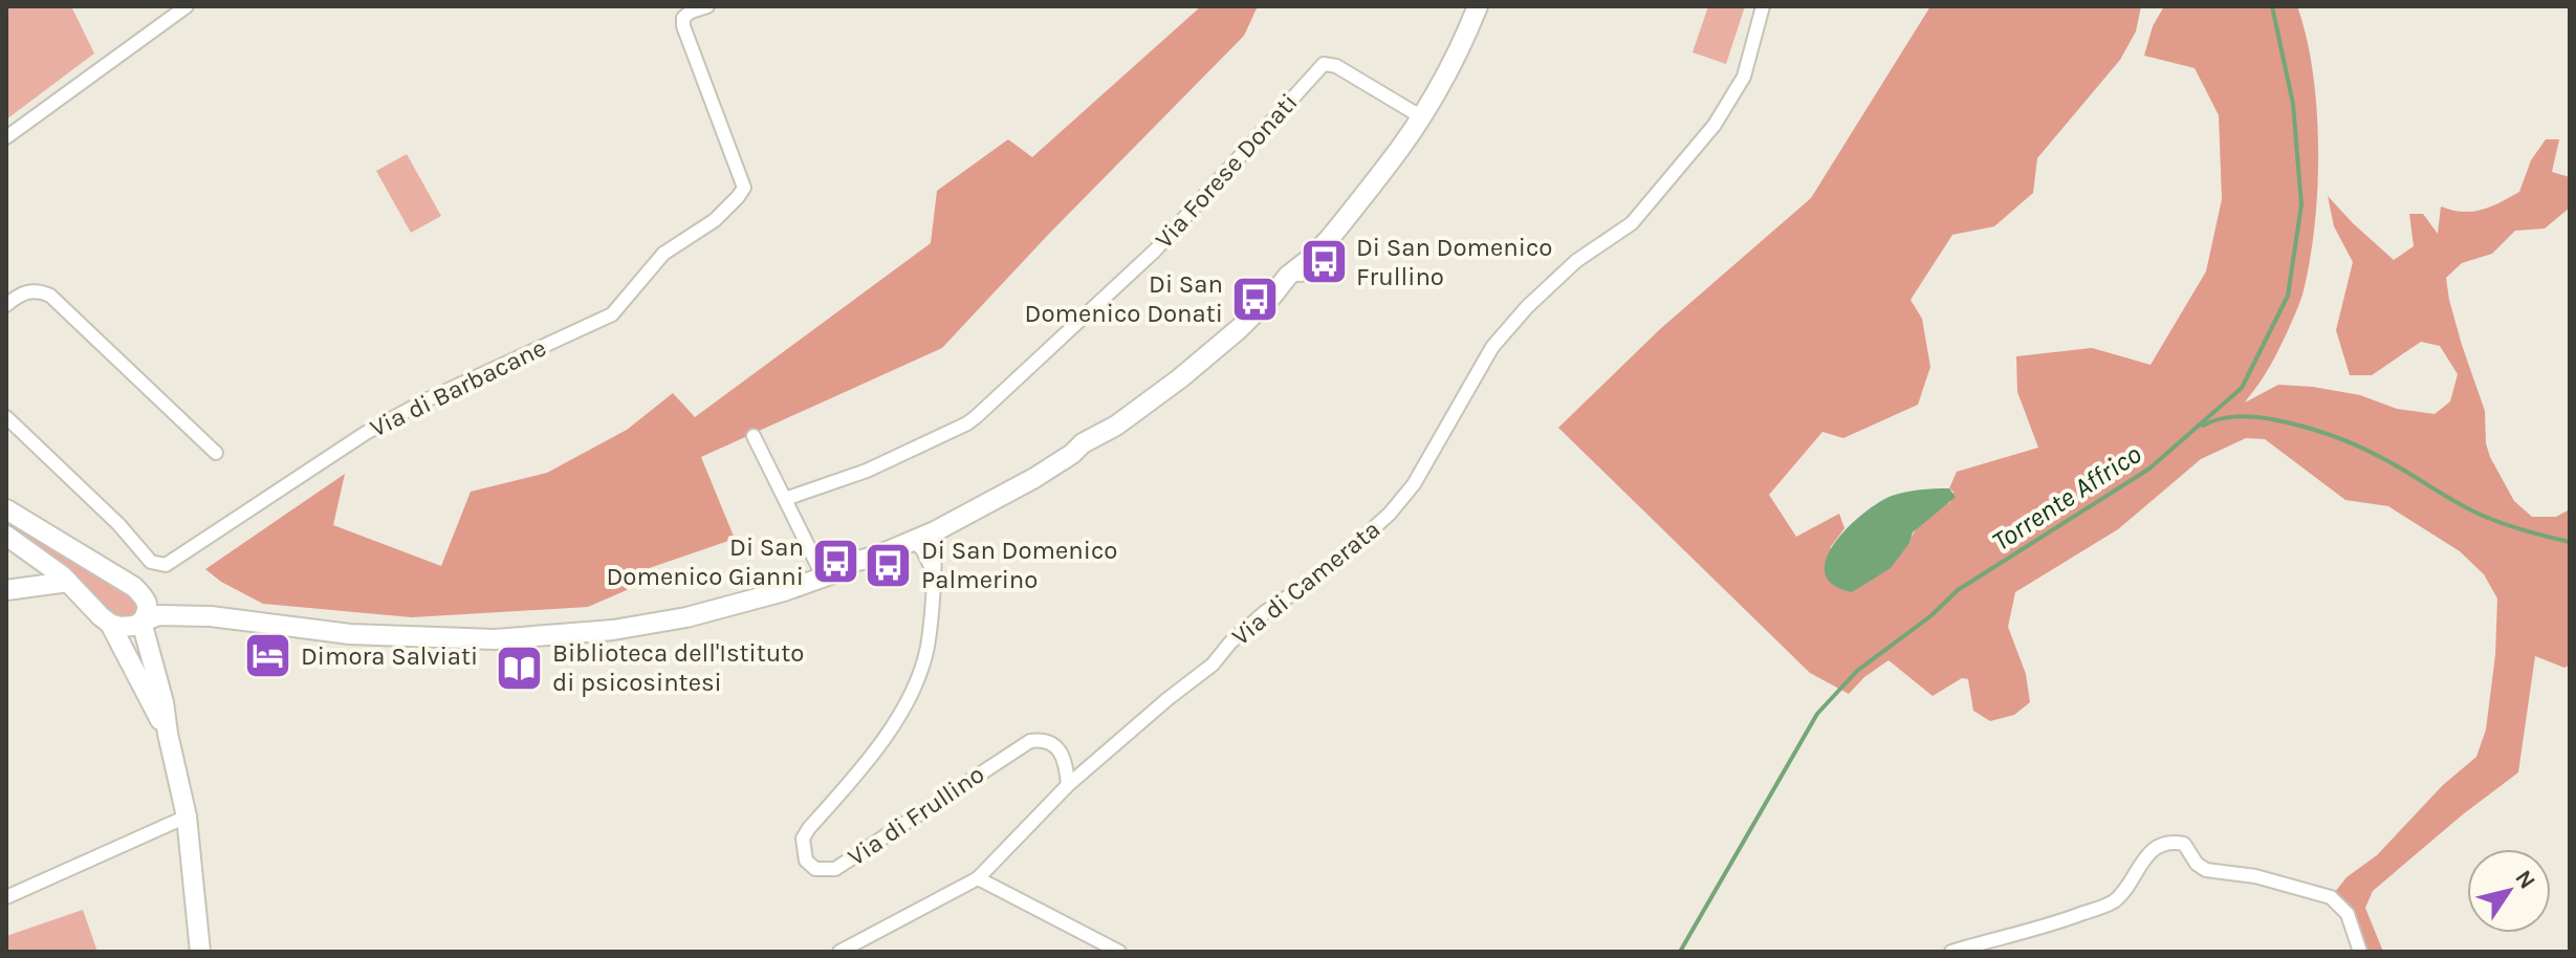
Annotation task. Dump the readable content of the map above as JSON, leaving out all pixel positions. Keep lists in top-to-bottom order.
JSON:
{
  "streets": {
    "street": [
      "Via Forese Donati",
      "Via di Barbacane",
      "Via di Camerata",
      "Via di Frullino"
    ]
  },
  "crossings": [
    ["Via di Camerata", "Via di Frullino"]
  ],
  "water": ["Torrente Affrico"],
  "places": {
    "bus stop": [
      "Di San Domenico Frullino",
      "Di San Domenico Donati",
      "Di San Domenico Gianni",
      "Di San Domenico Palmerino"
    ],
    "hotel": ["Dimora Salviati"],
    "library": ["Biblioteca dell'Istituto di psicosintesi"]
  },
  "north": "top right"
}
